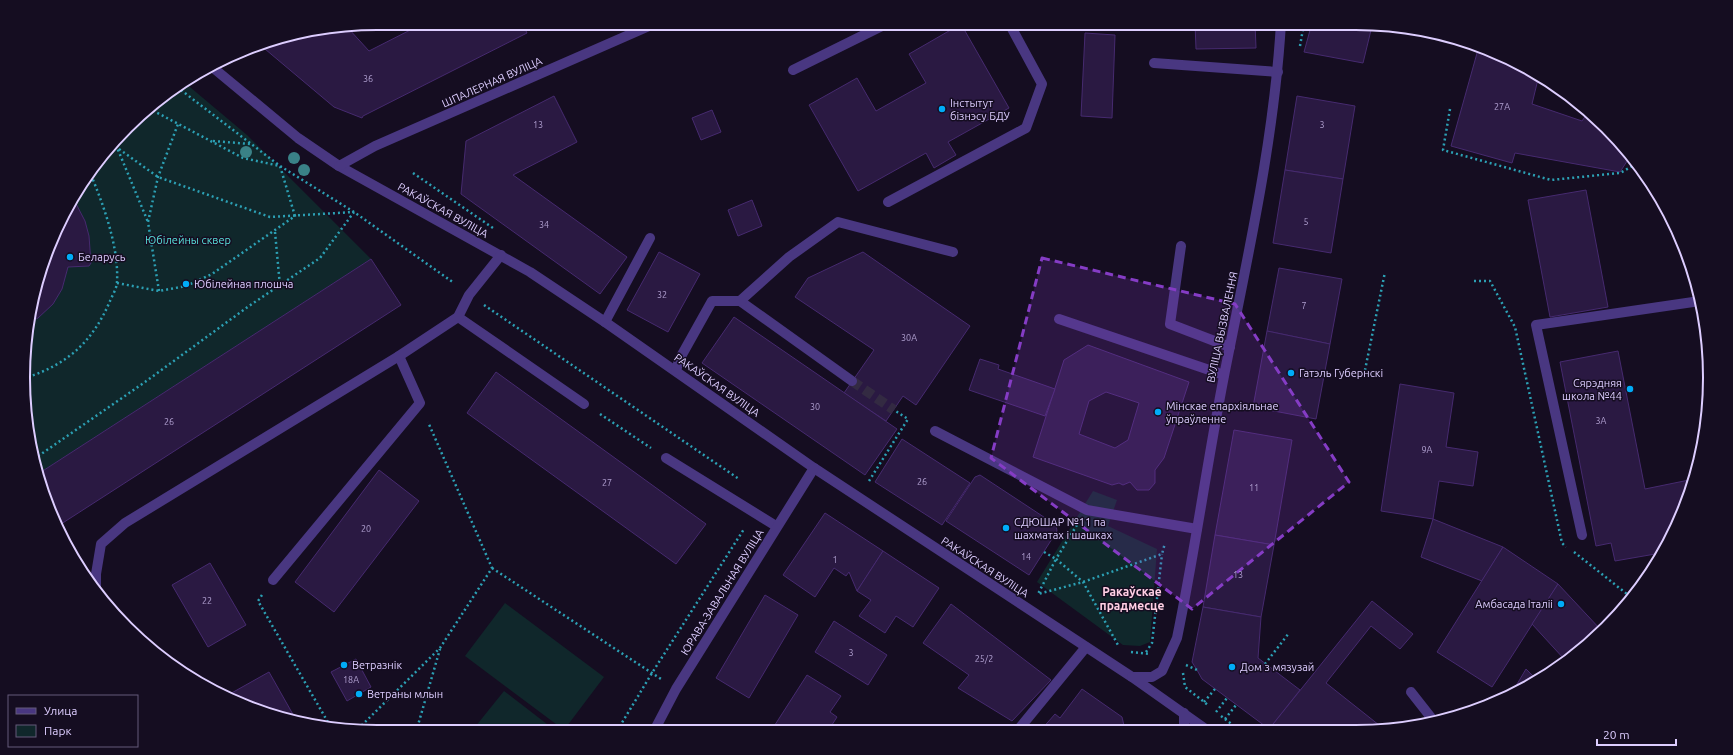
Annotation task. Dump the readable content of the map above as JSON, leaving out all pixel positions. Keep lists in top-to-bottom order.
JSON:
{
  "streets": {
    "street": [
      "ШПАЛЕРНАЯ ВУЛІЦА",
      "РАКАЎСКАЯ ВУЛІЦА",
      "ВУЛІЦА ВЫЗВАЛЕННЯ",
      "ЮРАВА-ЗАВАЛЬНАЯ ВУЛІЦА"
    ]
  },
  "crossings": [
    ["ШПАЛЕРНАЯ ВУЛІЦА", "РАКАЎСКАЯ ВУЛІЦА"],
    ["РАКАЎСКАЯ ВУЛІЦА", "ВУЛІЦА ВЫЗВАЛЕННЯ"],
    ["РАКАЎСКАЯ ВУЛІЦА", "ЮРАВА-ЗАВАЛЬНАЯ ВУЛІЦА"]
  ],
  "districts": ["Ракаўскае прадмесце"],
  "parks": ["Юбілейны сквер"],
  "places": [
    "Інстытут бізнэсу БДУ",
    "Беларусь",
    "Юбілейная плошча",
    "Гатэль Губернскі",
    "Сярэдняя школа №44",
    "Мінскае епархіяльнае ўпраўленне",
    "СДЮШАР №11 па шахматах і шашках",
    "Амбасада Італіі",
    "Ветразнік",
    "Дом з мязузай",
    "Ветраны млын"
  ],
  "house_numbers": [
    "36",
    "27А",
    "13",
    "3",
    "5",
    "34",
    "32",
    "7",
    "30А",
    "30",
    "3А",
    "26",
    "9А",
    "26",
    "27",
    "11",
    "20",
    "14",
    "1",
    "13",
    "22",
    "3",
    "25/2",
    "18А"
  ],
  "legend": ["Улица", "Парк"],
  "scale_bar": "20 m"
}
